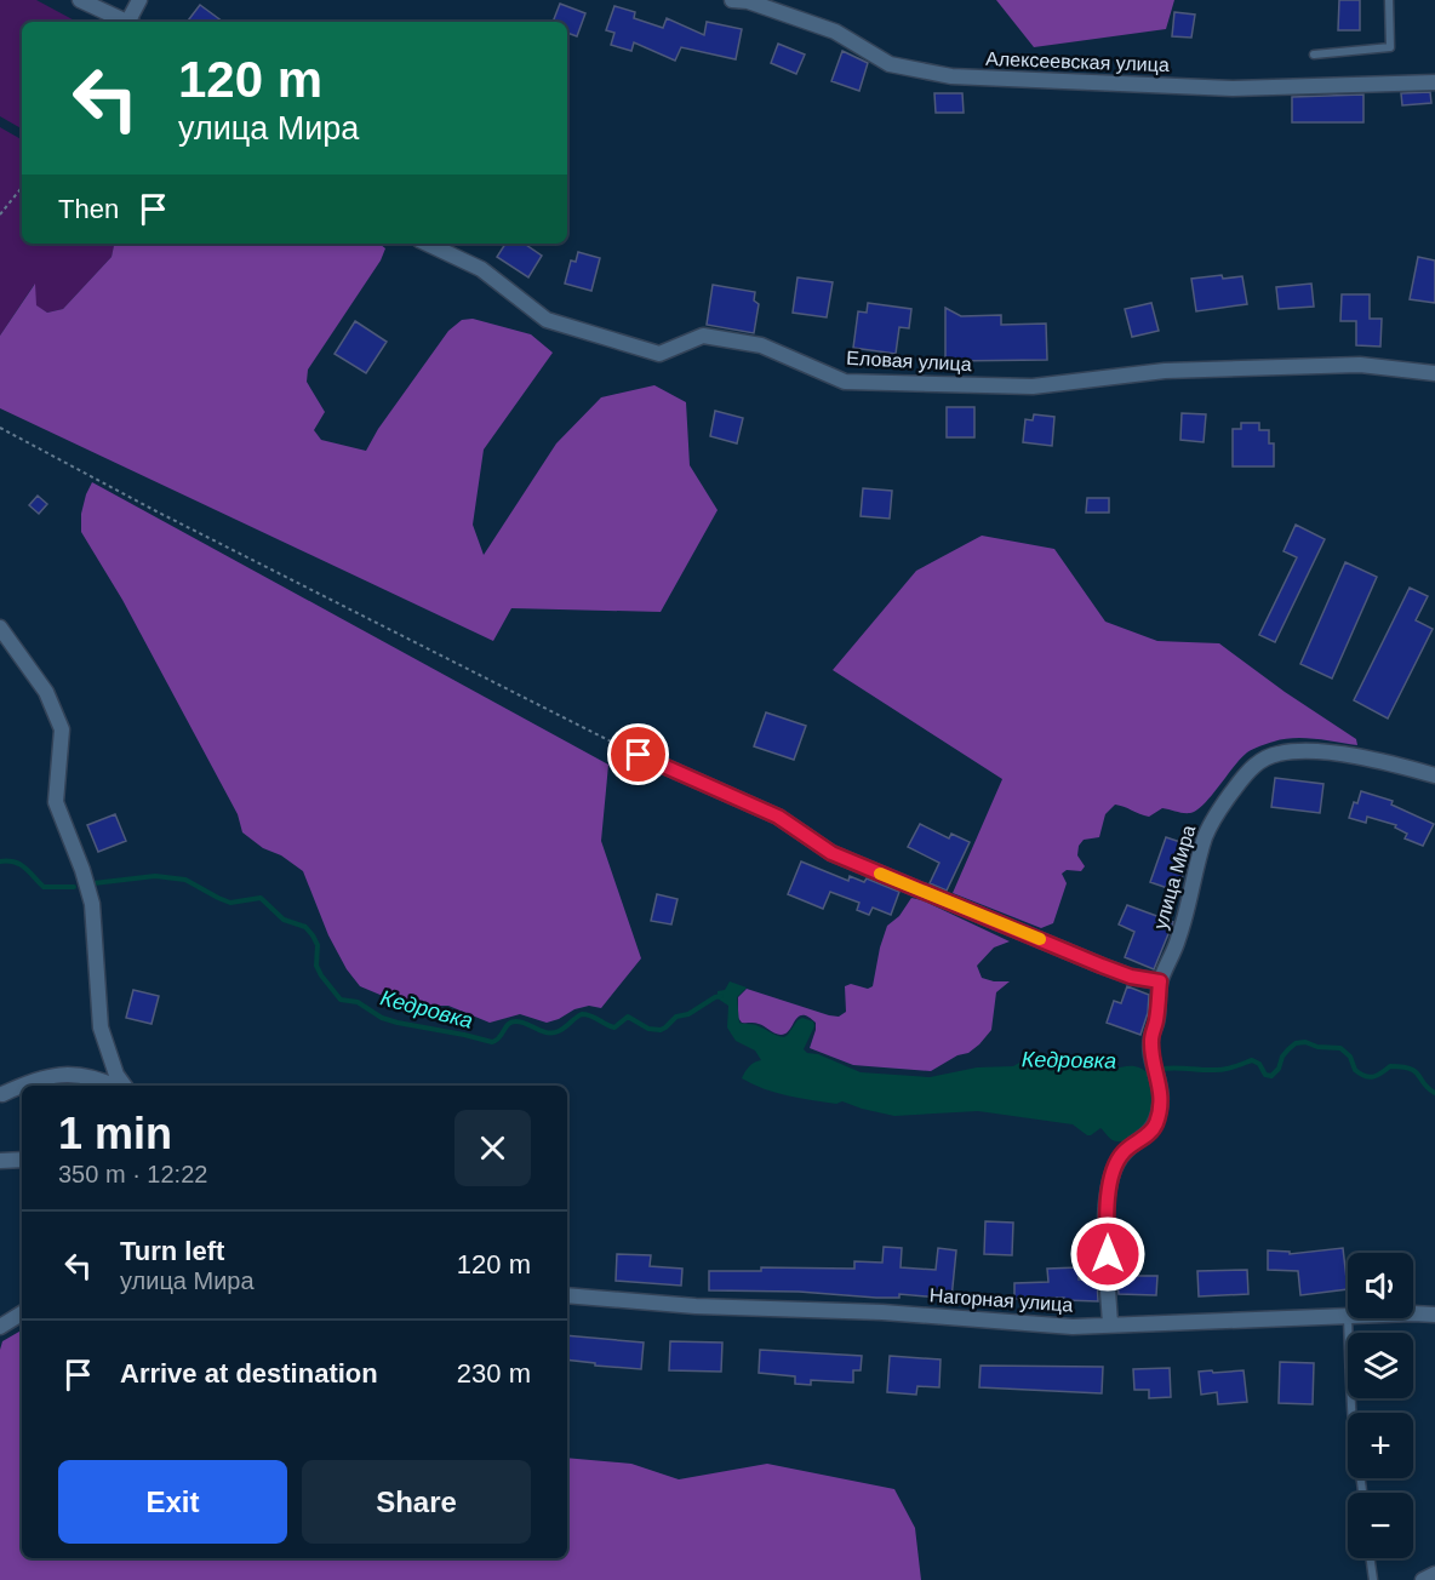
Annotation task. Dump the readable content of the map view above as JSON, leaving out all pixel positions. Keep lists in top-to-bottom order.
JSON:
{
  "streets": {
    "street": [
      "Алексеевская улица",
      "Еловая улица",
      "улица Мира",
      "Нагорная улица"
    ]
  },
  "crossings": [
    ["улица Мира", "Нагорная улица"]
  ],
  "water": ["Кедровка"],
  "page": {
    "turn": ["120 m", "улица Мира"],
    "then": "Then",
    "heading": ["1 min", "350 m · 12:22"],
    "list": [
      {
        "name": "Turn left",
        "note": "улица Мира",
        "value": "120 m"
      },
      {
        "name": "Arrive at destination",
        "value": "230 m"
      }
    ],
    "map_buttons": ["+", "−"],
    "buttons": ["Exit", "Share"]
  }
}
